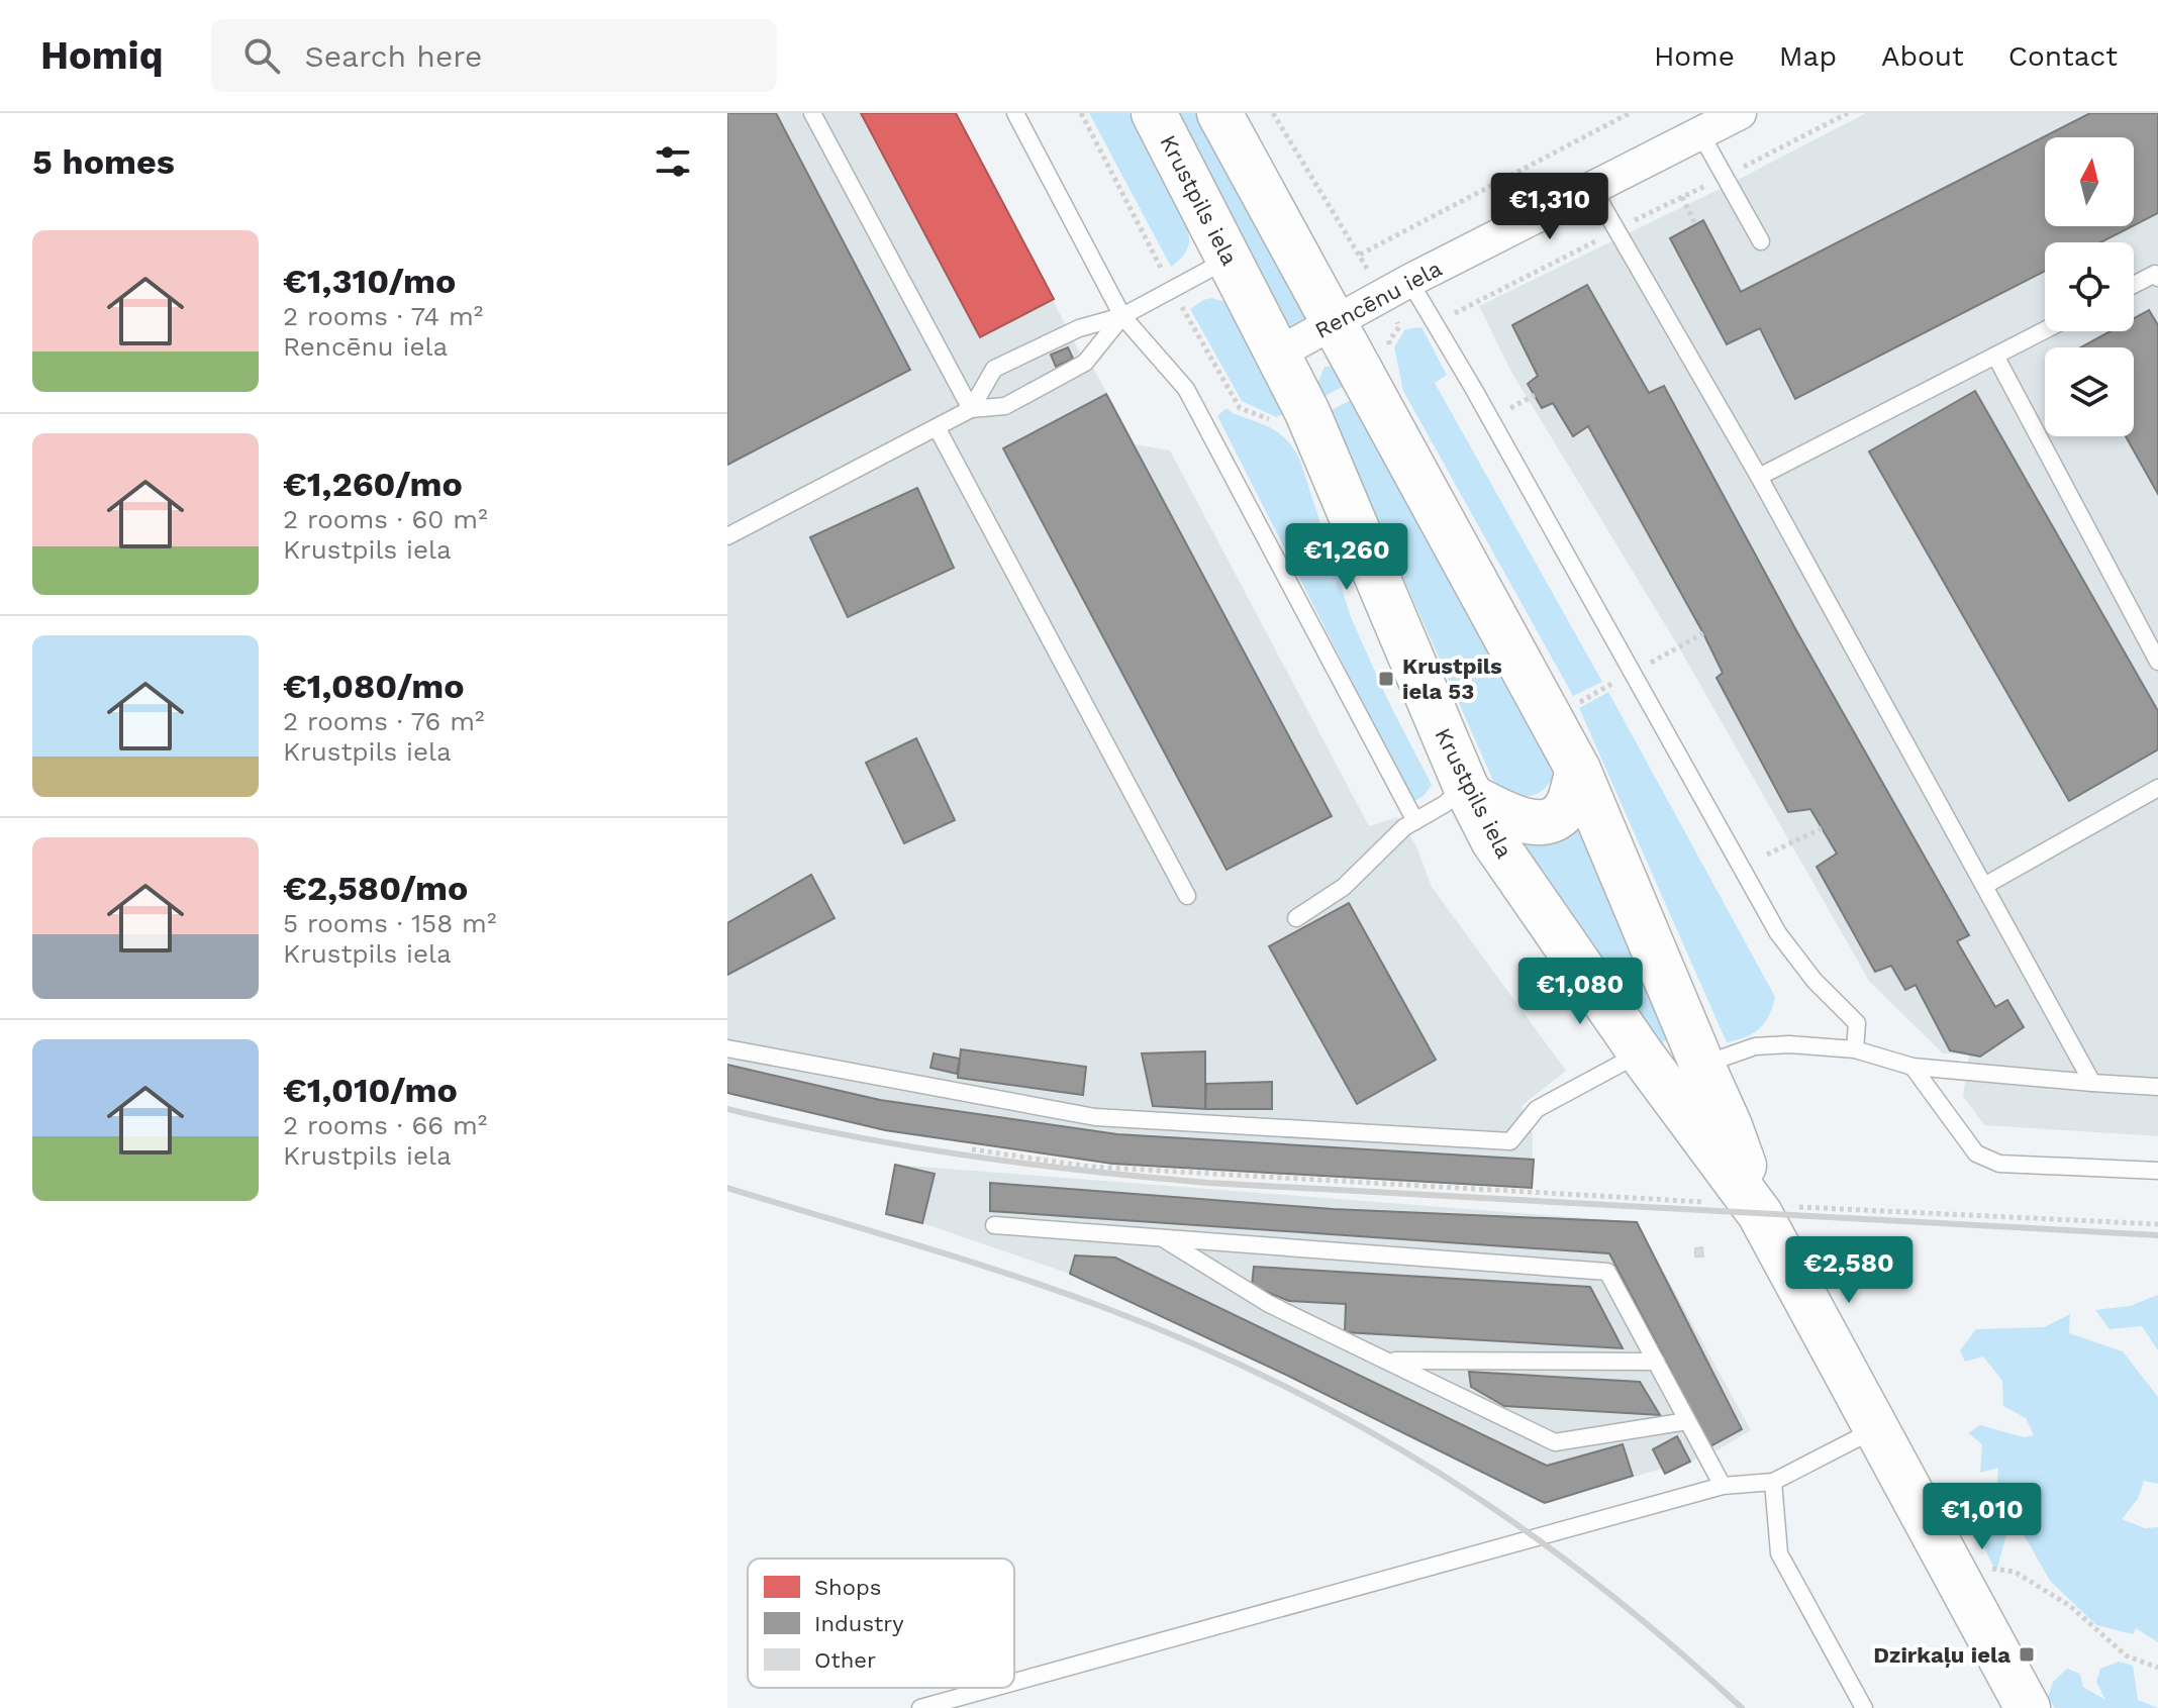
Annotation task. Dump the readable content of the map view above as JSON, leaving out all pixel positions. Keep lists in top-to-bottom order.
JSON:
{
  "streets": {
    "main road": ["Krustpils iela"],
    "street": ["Rencēnu iela"]
  },
  "crossings": [
    ["Krustpils iela", "Rencēnu iela"]
  ],
  "places": {
    "transit": ["Krustpils iela 53", "Dzirkaļu iela"]
  },
  "legend": ["Shops", "Industry", "Other"],
  "north": "top",
  "page": {
    "header": "Homiq",
    "search": "Search here",
    "nav": [
      "Home",
      "Map",
      "About",
      "Contact"
    ],
    "heading": "5 homes",
    "price": [
      "€1,310",
      "€1,260",
      "€1,080",
      "€2,580",
      "€1,010"
    ],
    "list": [
      {
        "name": "€1,310/mo",
        "note": "2 rooms · 74 m² · Rencēnu iela"
      },
      {
        "name": "€1,260/mo",
        "note": "2 rooms · 60 m² · Krustpils iela"
      },
      {
        "name": "€1,080/mo",
        "note": "2 rooms · 76 m² · Krustpils iela"
      },
      {
        "name": "€2,580/mo",
        "note": "5 rooms · 158 m² · Krustpils iela"
      },
      {
        "name": "€1,010/mo",
        "note": "2 rooms · 66 m² · Krustpils iela"
      }
    ]
  }
}
